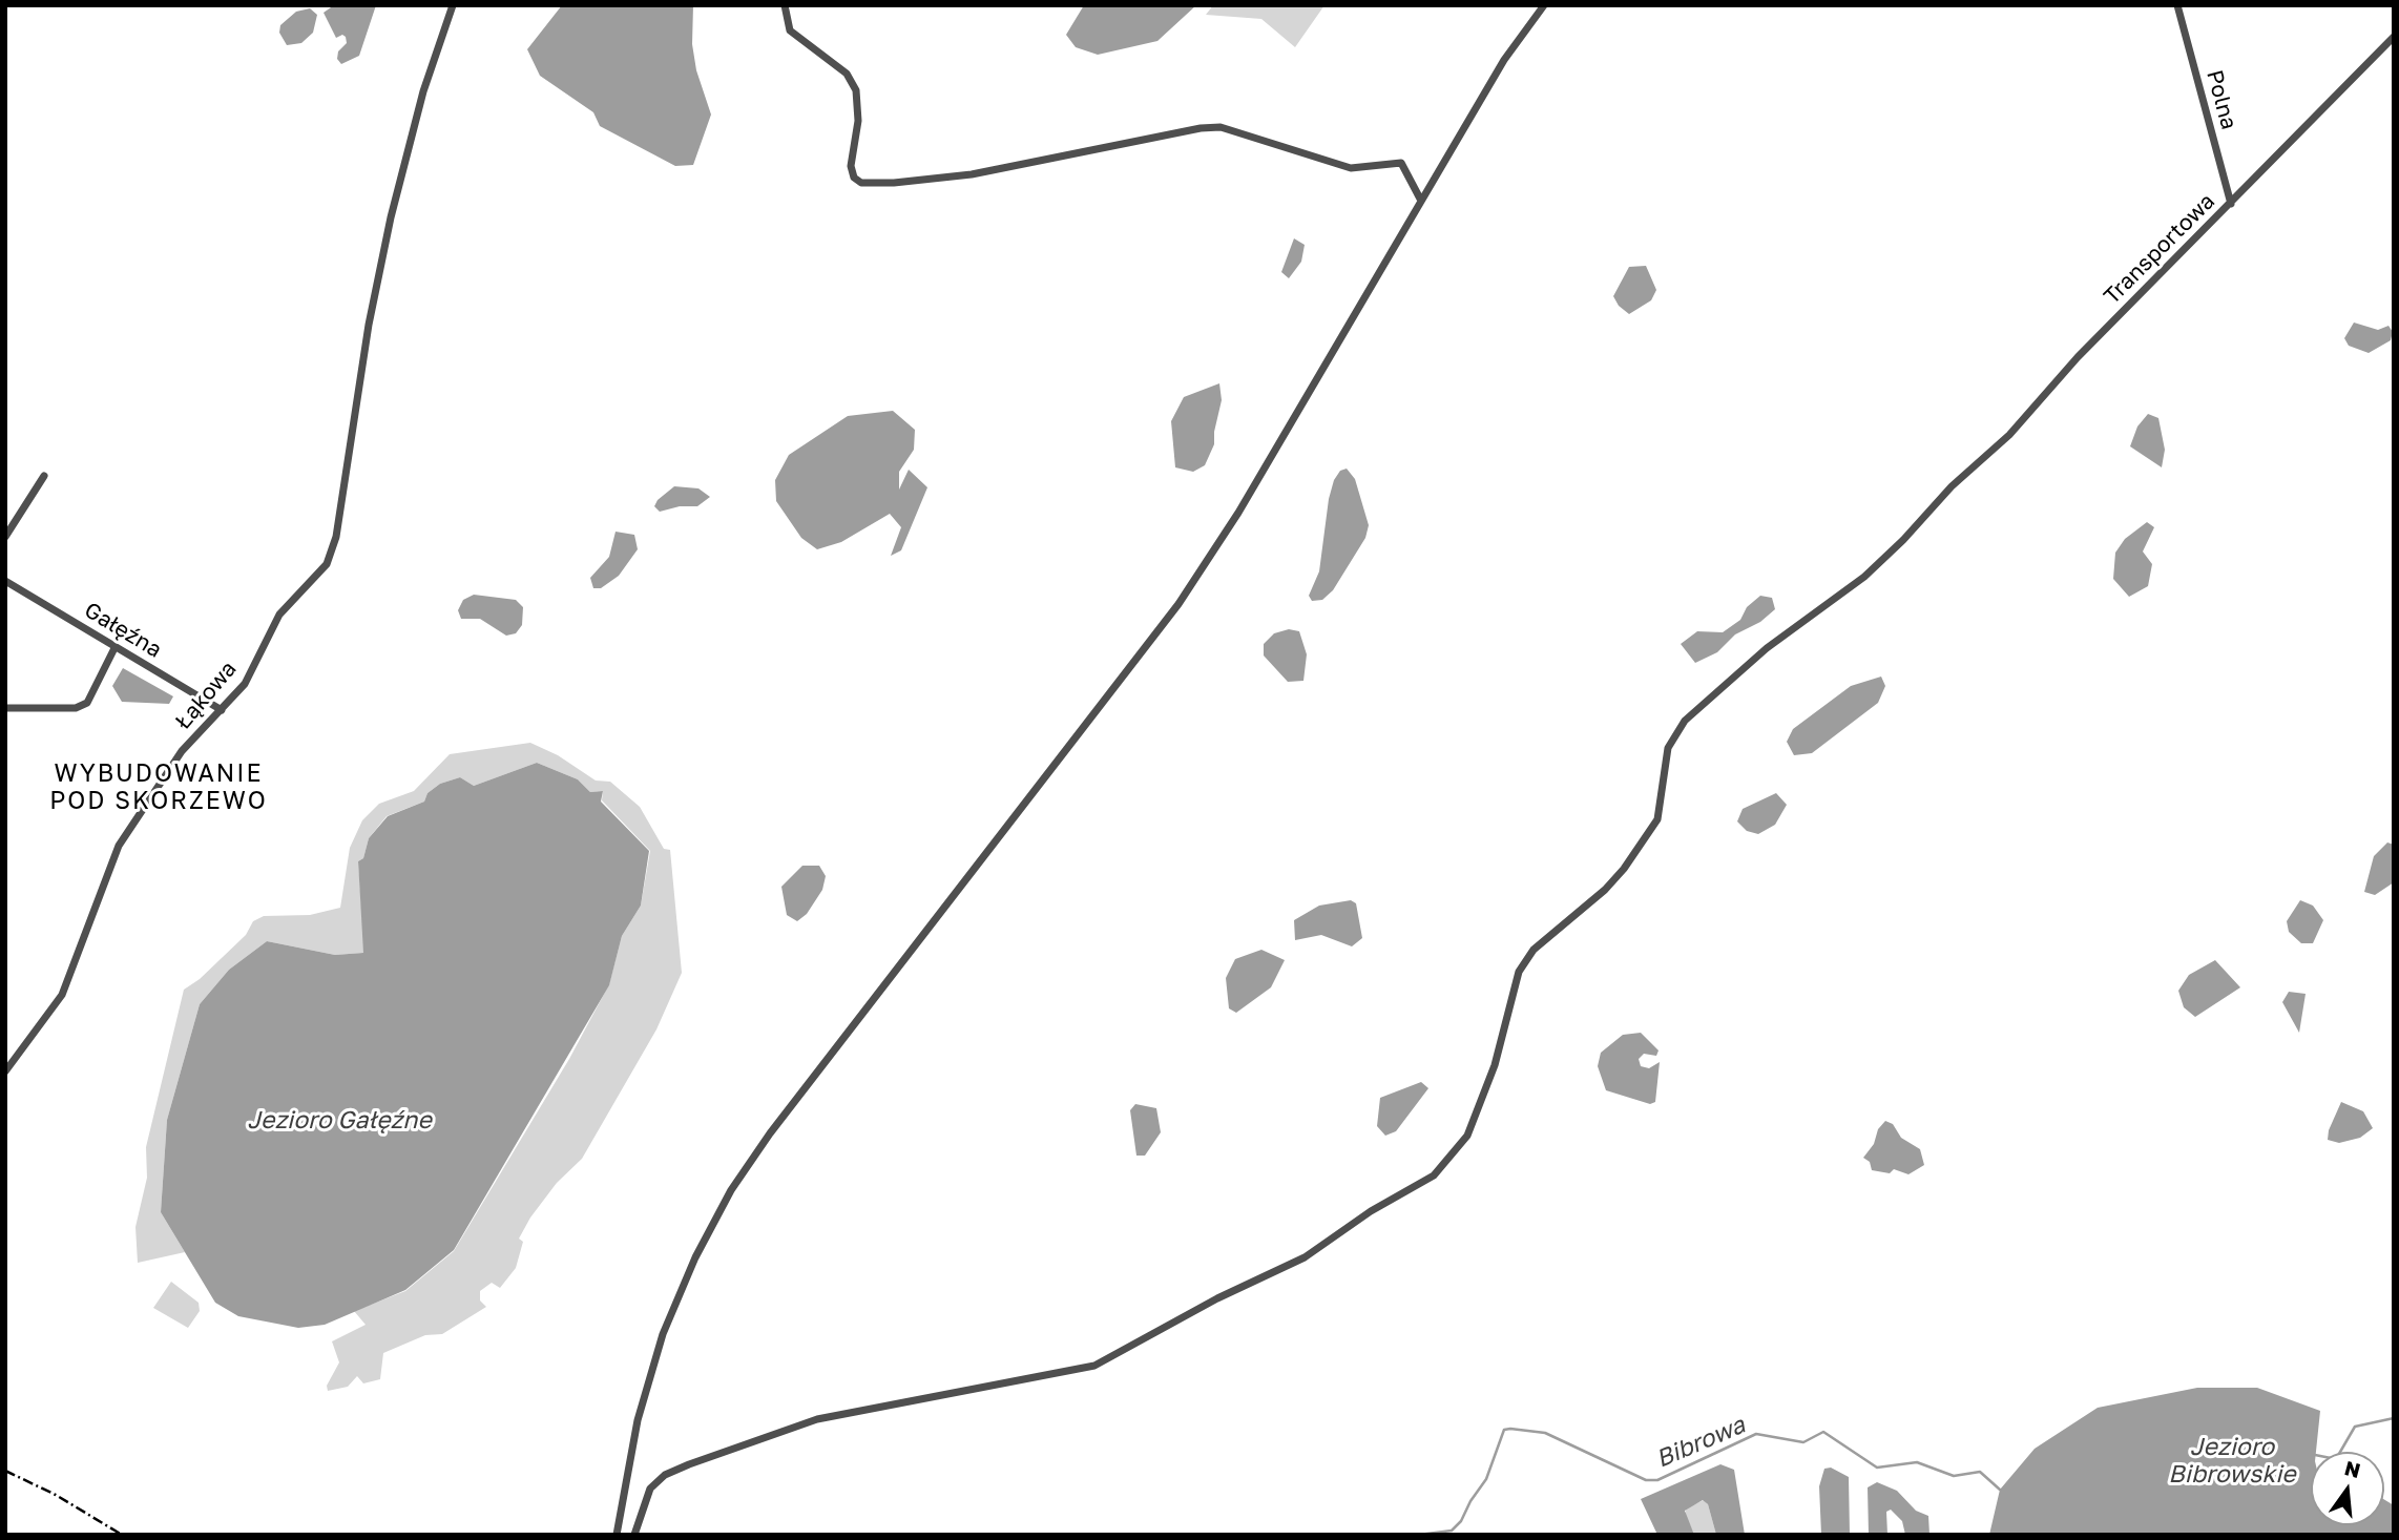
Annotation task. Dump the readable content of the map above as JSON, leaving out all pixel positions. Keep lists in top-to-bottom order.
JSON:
{
  "streets": {
    "street": [
      "Polna",
      "Transportowa",
      "Gałęźna",
      "Łąkowa"
    ]
  },
  "crossings": [
    ["Polna", "Transportowa"],
    ["Gałęźna", "Łąkowa"]
  ],
  "districts": ["WYBUDOWANIE POD SKORZEWO"],
  "water": ["Jezioro Gałęźne", "Bibrowa", "Jezioro Bibrowskie"],
  "north": "top"
}
